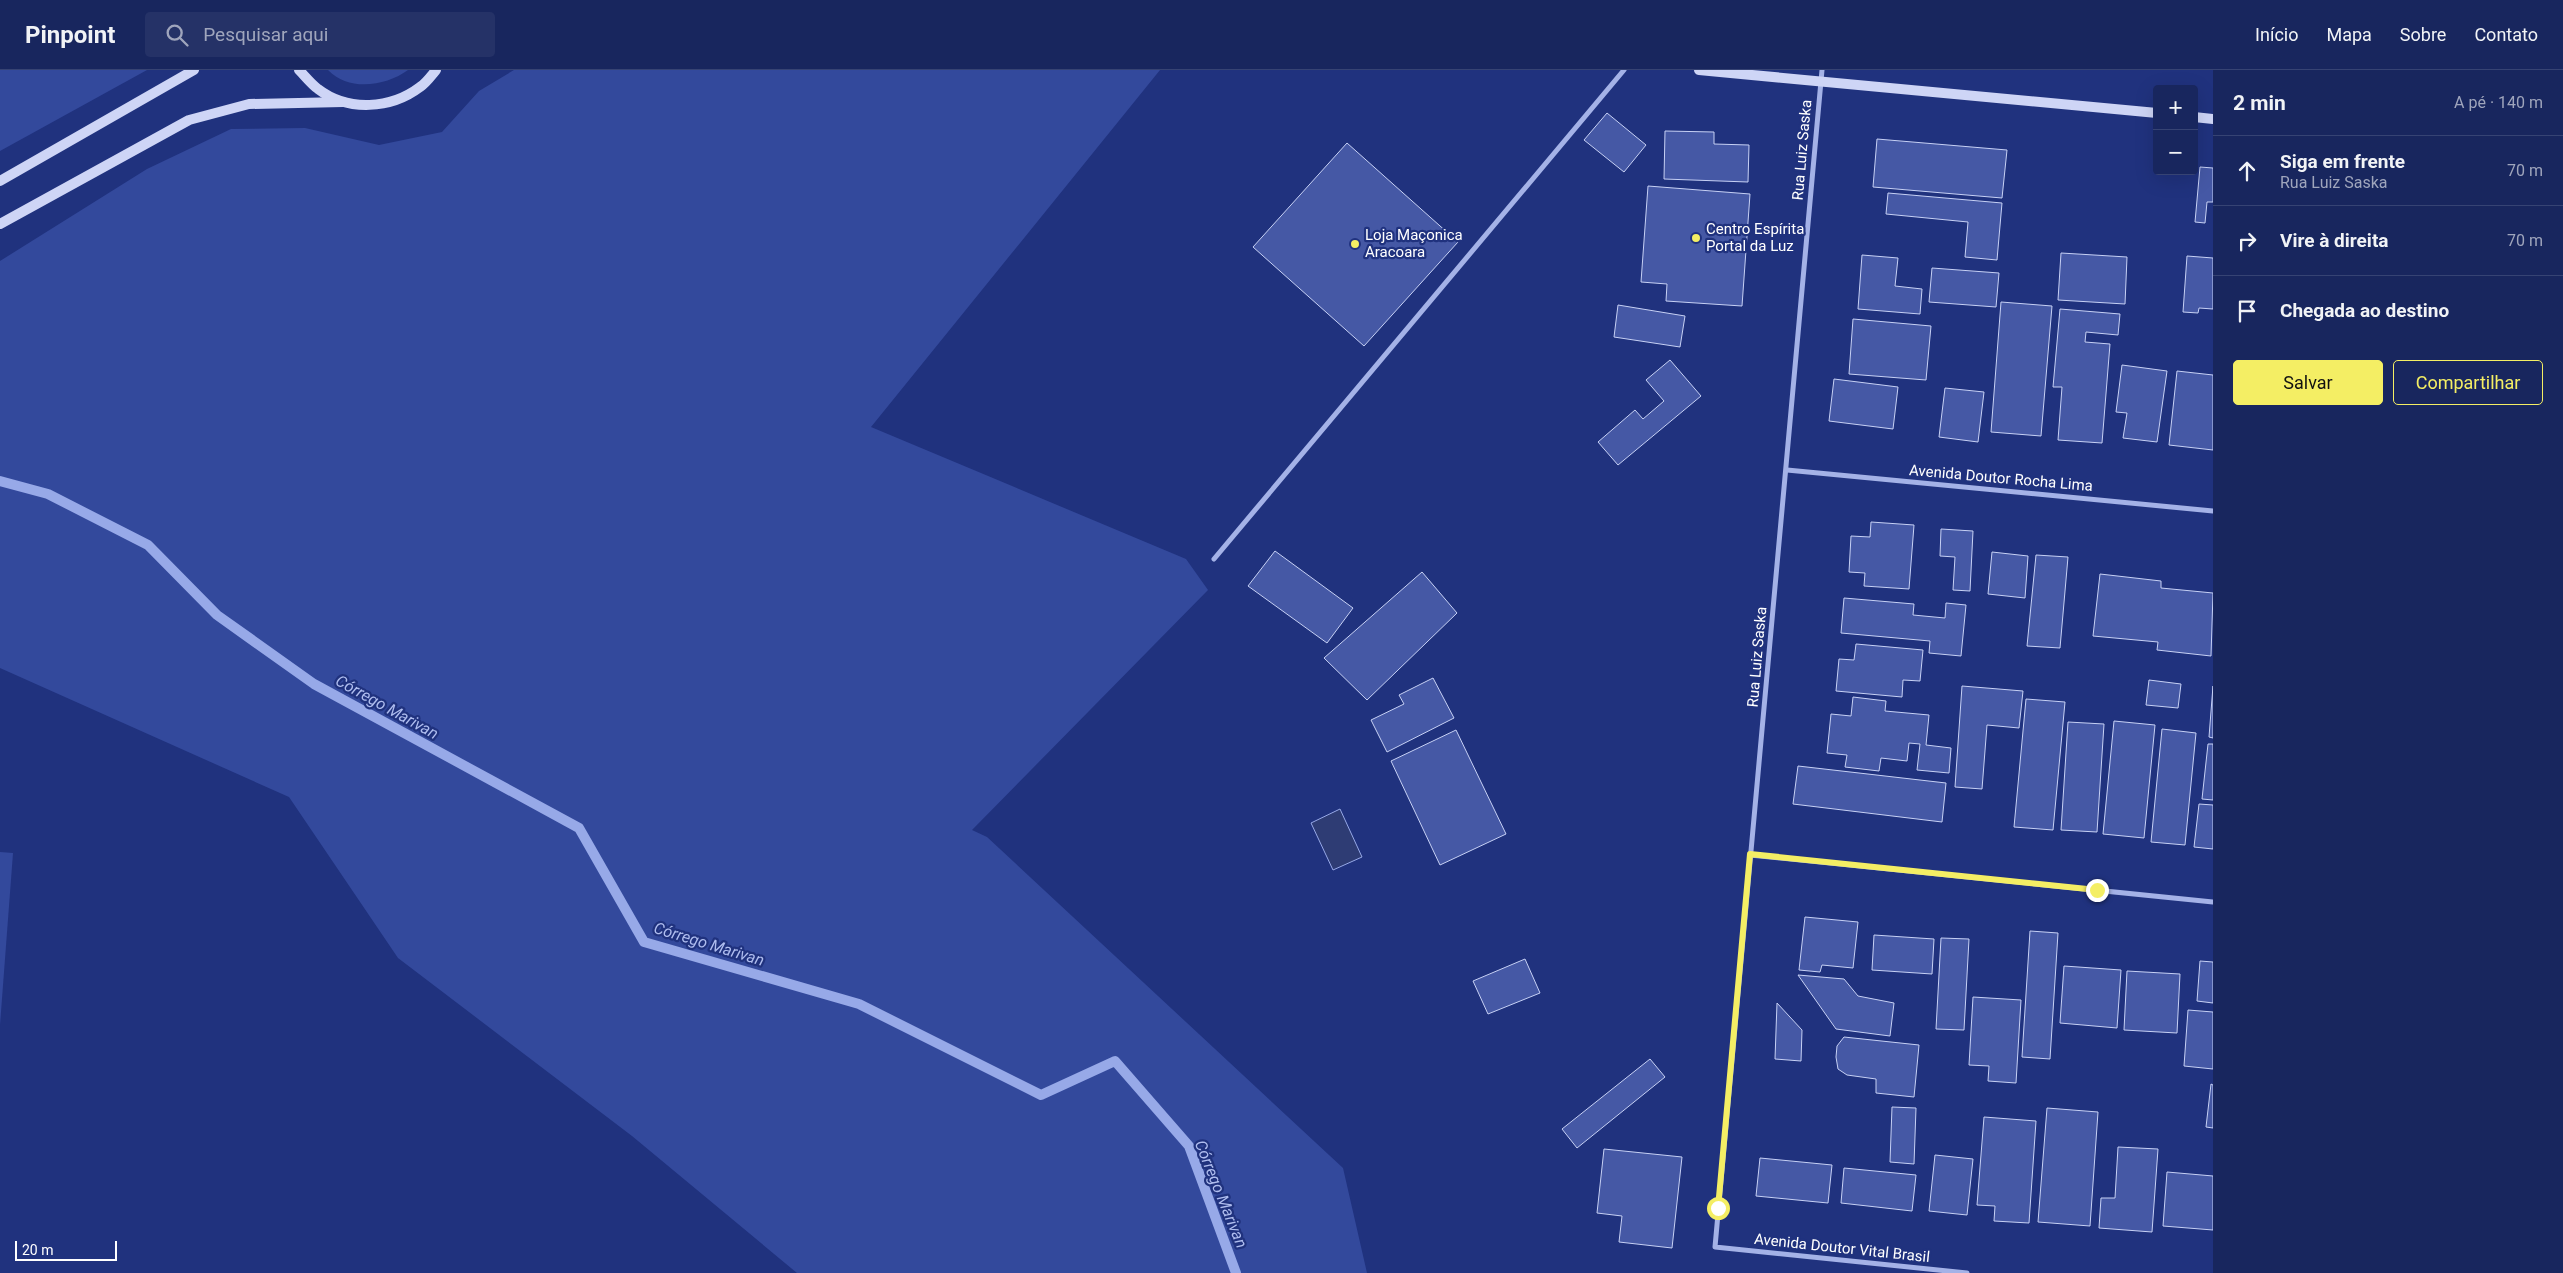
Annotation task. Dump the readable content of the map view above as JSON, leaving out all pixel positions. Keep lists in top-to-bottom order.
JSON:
{
  "streets": {
    "street": ["Rua Luiz Saska", "Avenida Doutor Rocha Lima", "Avenida Doutor Vital Brasil"]
  },
  "crossings": [
    ["Rua Luiz Saska", "Avenida Doutor Rocha Lima"],
    ["Rua Luiz Saska", "Avenida Doutor Vital Brasil"]
  ],
  "water": ["Córrego Marivan"],
  "places": ["Centro Espírita Portal da Luz", "Loja Maçonica Aracoara"],
  "scale_bar": "20 m",
  "page": {
    "header": "Pinpoint",
    "search": "Pesquisar aqui",
    "nav": [
      "Início",
      "Mapa",
      "Sobre",
      "Contato"
    ],
    "heading": ["2 min", "A pé · 140 m"],
    "map_buttons": ["+", "−"],
    "list": [
      ["Siga em frente", "Rua Luiz Saska", "70 m"],
      ["Vire à direita", "70 m"],
      "Chegada ao destino"
    ],
    "buttons": ["Salvar", "Compartilhar"],
    "scale": "20 m"
  }
}
